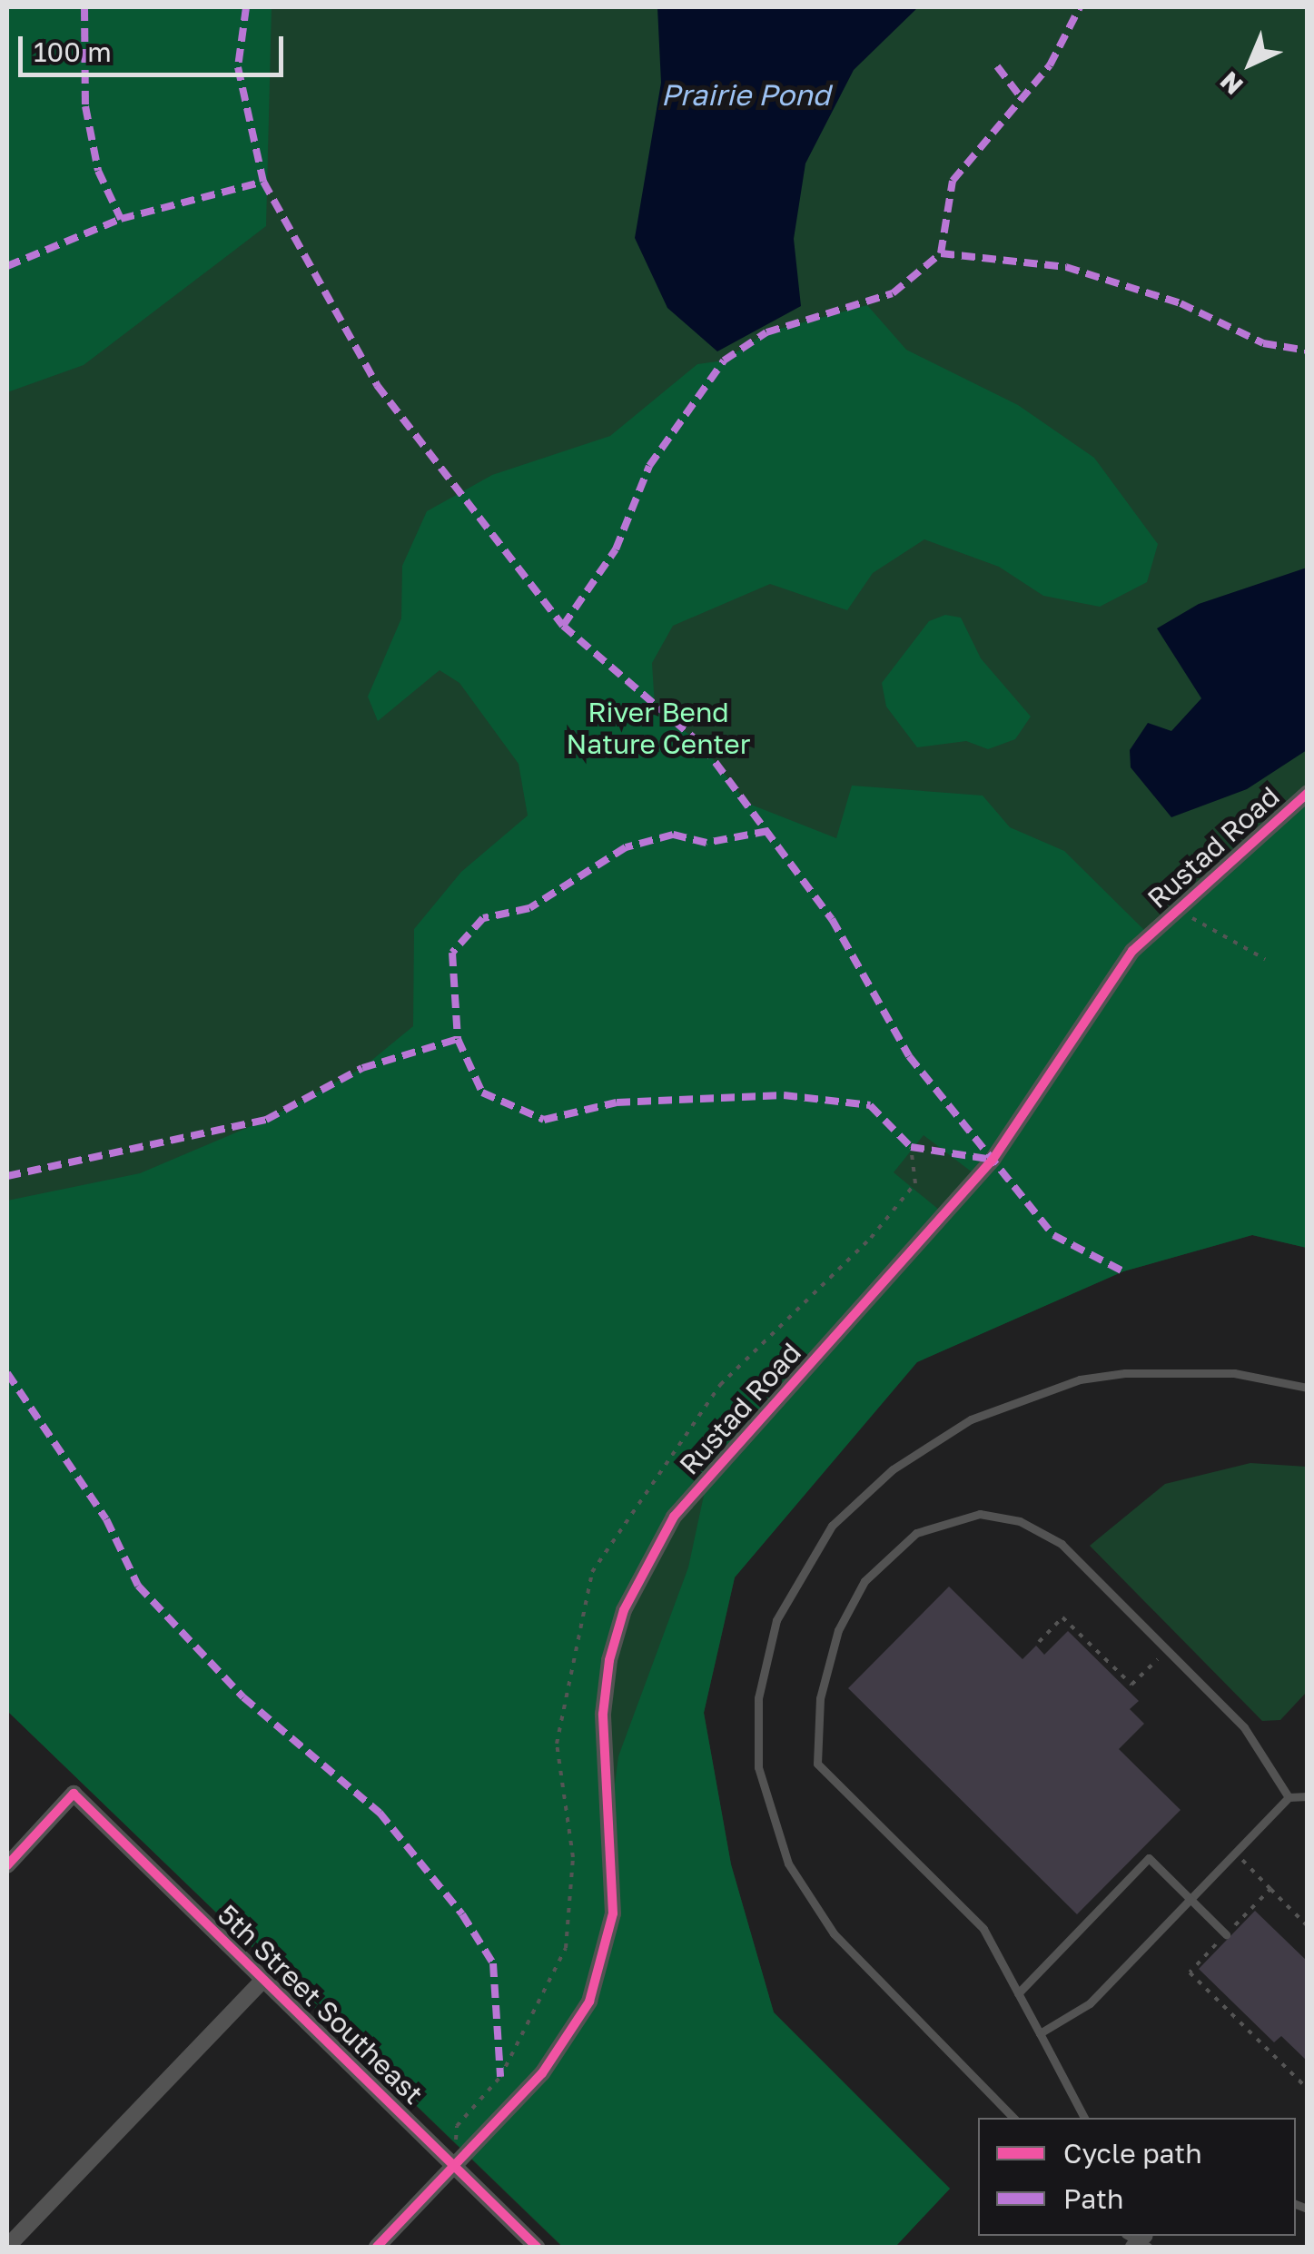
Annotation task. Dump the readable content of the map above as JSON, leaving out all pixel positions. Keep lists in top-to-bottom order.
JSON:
{
  "streets": {
    "street": ["Rustad Road", "5th Street Southeast"]
  },
  "crossings": [
    ["Rustad Road", "5th Street Southeast"]
  ],
  "water": ["Prairie Pond"],
  "parks": ["River Bend Nature Center"],
  "legend": ["Cycle path", "Path"],
  "scale_bar": "100 m",
  "north": "bottom left"
}
